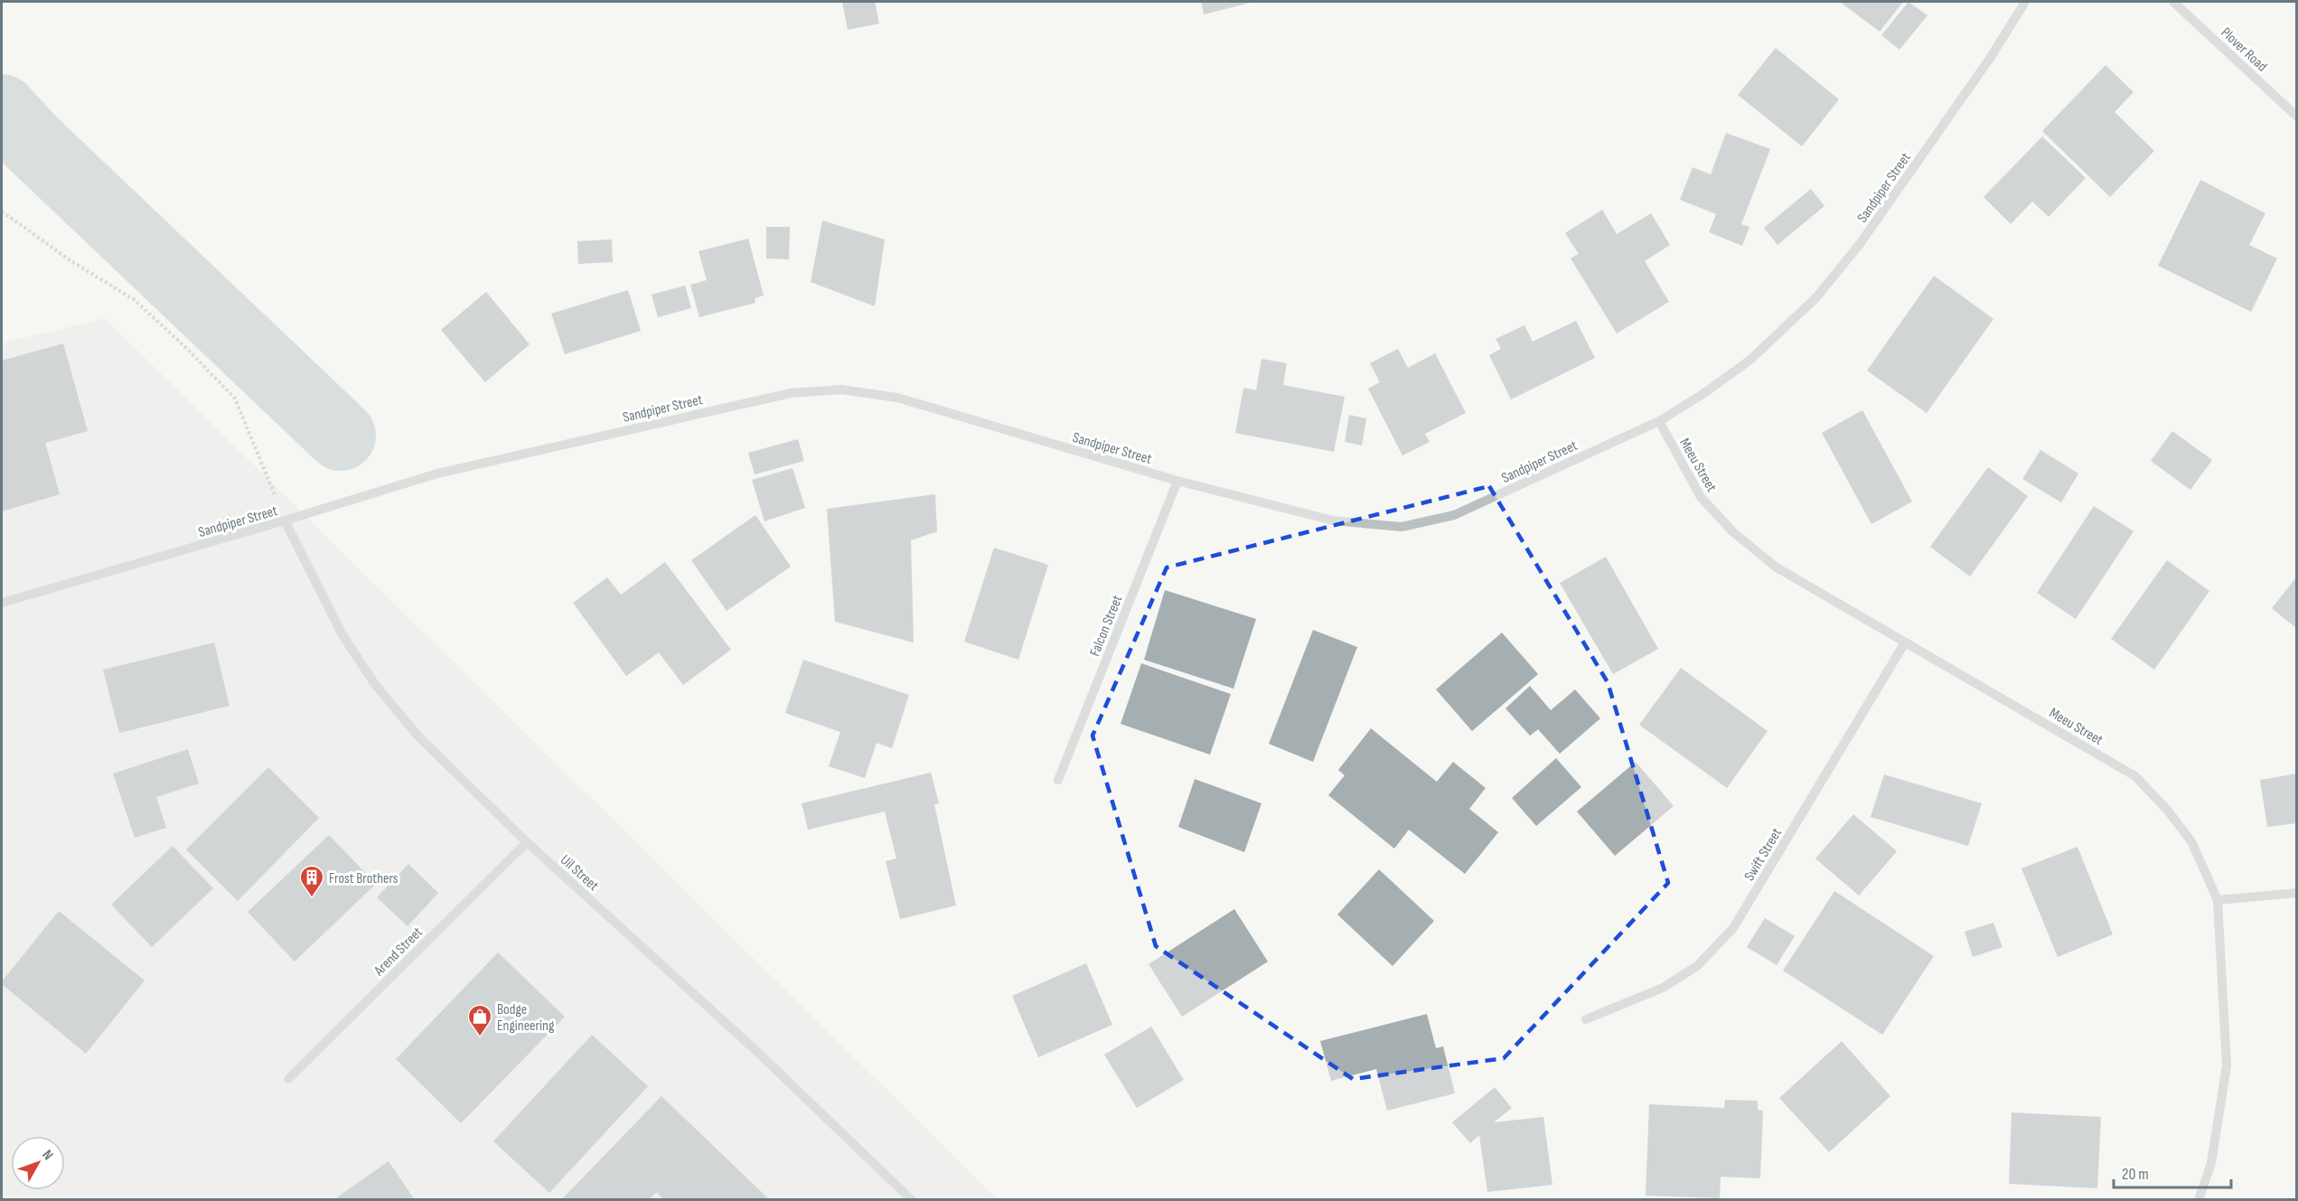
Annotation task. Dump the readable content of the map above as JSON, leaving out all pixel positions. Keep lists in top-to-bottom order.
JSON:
{
  "streets": {
    "street": [
      "Plover Road",
      "Sandpiper Street",
      "Meeu Street",
      "Falcon Street",
      "Swift Street",
      "Uil Street",
      "Arend Street"
    ]
  },
  "crossings": [
    ["Sandpiper Street", "Meeu Street"],
    ["Sandpiper Street", "Falcon Street"],
    ["Sandpiper Street", "Uil Street"],
    ["Meeu Street", "Swift Street"],
    ["Uil Street", "Arend Street"]
  ],
  "places": {
    "building": ["Frost Brothers"],
    "shop": ["Bodge Engineering"]
  },
  "scale_bar": "20 m",
  "north": "top right"
}
